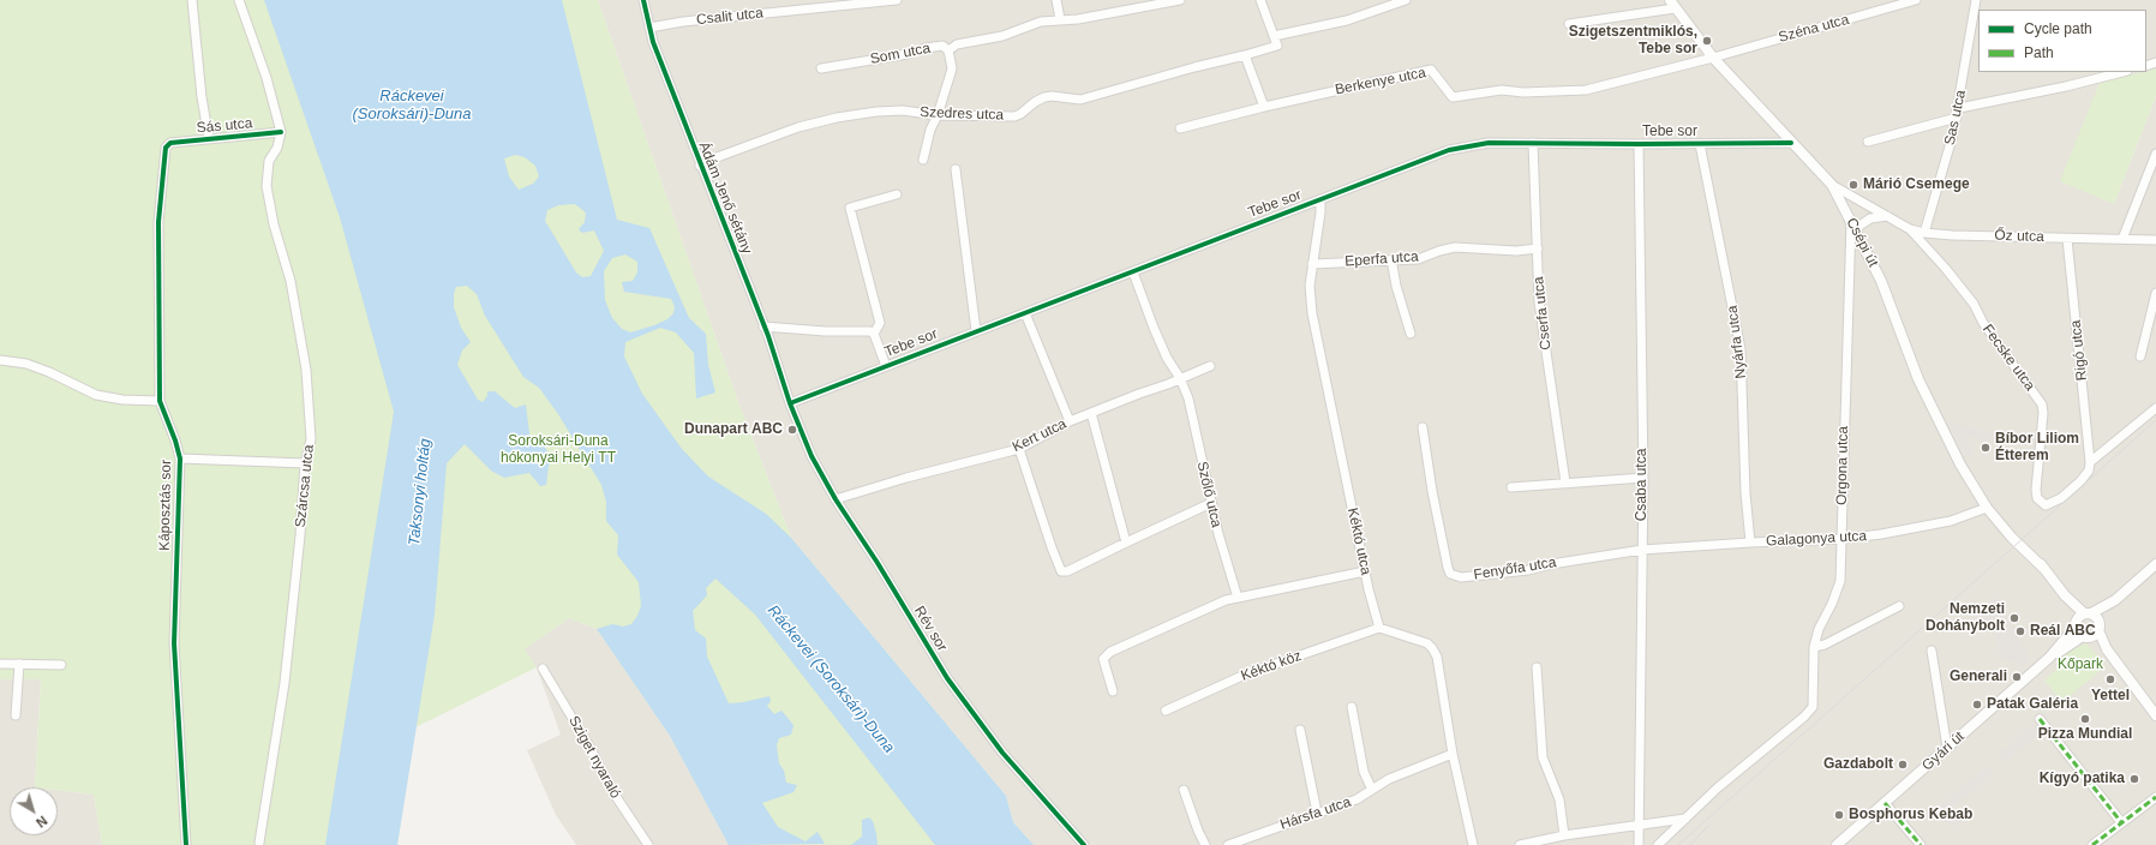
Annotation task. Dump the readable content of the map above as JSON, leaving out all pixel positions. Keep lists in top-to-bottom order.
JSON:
{
  "streets": {
    "street": [
      "Csalit utca",
      "Széna utca",
      "Som utca",
      "Berkenye utca",
      "Szedres utca",
      "Sas utca",
      "Sás utca",
      "Tebe sor",
      "Ádám Jenő sétány",
      "Őz utca",
      "Csépi út",
      "Eperfa utca",
      "Cserfa utca",
      "Nyárfa utca",
      "Rigó utca",
      "Fecske utca",
      "Kert utca",
      "Orgona utca",
      "Csaba utca",
      "Szárcsa utca",
      "Szőlő utca",
      "Káposztás sor",
      "Galagonya utca",
      "Kéktó utca",
      "Fenyőfa utca",
      "Rév sor",
      "Kéktó köz",
      "Gyári út",
      "Sziget nyaraló",
      "Hársfa utca"
    ]
  },
  "crossings": [
    ["Csalit utca", "Ádám Jenő sétány"],
    ["Széna utca", "Berkenye utca"],
    ["Széna utca", "Csépi út"],
    ["Berkenye utca", "Csépi út"],
    ["Szedres utca", "Ádám Jenő sétány"],
    ["Sas utca", "Őz utca"],
    ["Sás utca", "Szárcsa utca"],
    ["Sás utca", "Káposztás sor"],
    ["Tebe sor", "Ádám Jenő sétány"],
    ["Tebe sor", "Csépi út"],
    ["Tebe sor", "Cserfa utca"],
    ["Tebe sor", "Nyárfa utca"],
    ["Tebe sor", "Csaba utca"],
    ["Tebe sor", "Szőlő utca"],
    ["Tebe sor", "Kéktó utca"],
    ["Tebe sor", "Rév sor"],
    ["Ádám Jenő sétány", "Rév sor"],
    ["Őz utca", "Csépi út"],
    ["Őz utca", "Rigó utca"],
    ["Őz utca", "Fecske utca"],
    ["Csépi út", "Orgona utca"],
    ["Csépi út", "Galagonya utca"],
    ["Csépi út", "Gyári út"],
    ["Eperfa utca", "Cserfa utca"],
    ["Eperfa utca", "Kéktó utca"],
    ["Nyárfa utca", "Galagonya utca"],
    ["Rigó utca", "Fecske utca"],
    ["Kert utca", "Szőlő utca"],
    ["Kert utca", "Rév sor"],
    ["Orgona utca", "Galagonya utca"],
    ["Csaba utca", "Galagonya utca"],
    ["Csaba utca", "Fenyőfa utca"],
    ["Galagonya utca", "Fenyőfa utca"],
    ["Kéktó utca", "Kéktó köz"]
  ],
  "water": ["Ráckevei (Soroksári)-Duna", "Taksonyi holtág"],
  "parks": ["Soroksári-Duna hókonyai Helyi TT", "Kőpark"],
  "places": [
    "Szigetszentmiklós, Tebe sor",
    "Márió Csemege",
    "Dunapart ABC",
    "Bíbor Liliom Étterem",
    "Nemzeti Dohánybolt",
    "Reál ABC",
    "Generali",
    "Yettel",
    "Patak Galéria",
    "Pizza Mundial",
    "Gazdabolt",
    "Kígyó patika",
    "Bosphorus Kebab"
  ],
  "legend": ["Cycle path", "Path"],
  "north": "bottom right"
}
